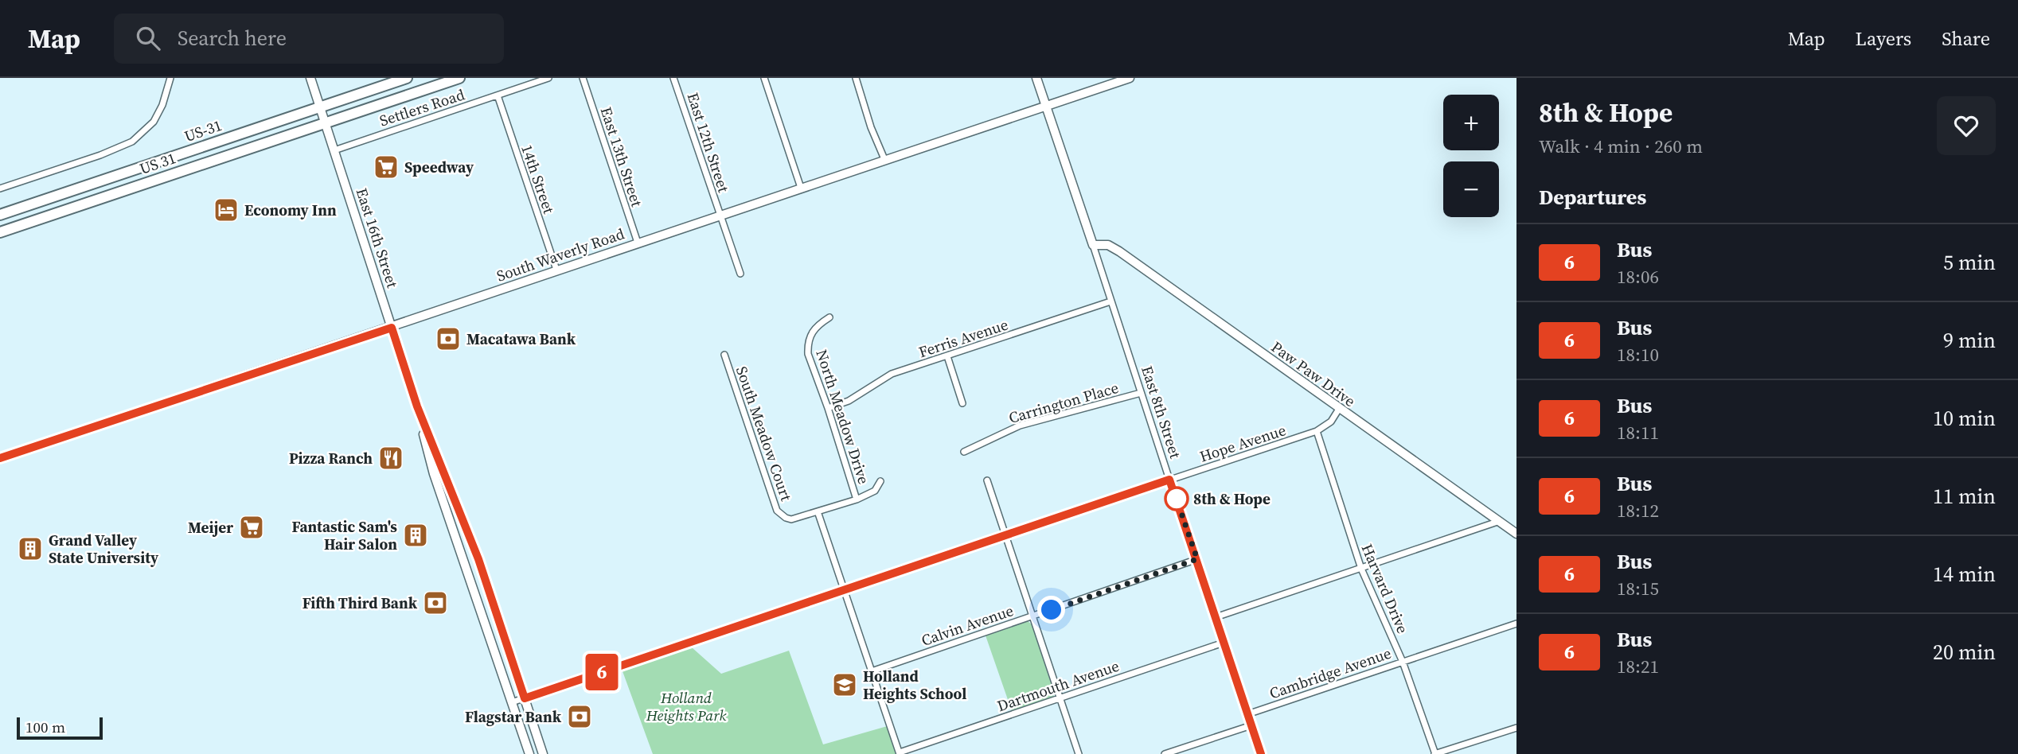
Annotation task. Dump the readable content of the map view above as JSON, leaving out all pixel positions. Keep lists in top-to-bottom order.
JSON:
{
  "streets": {
    "highway": ["US-31", "US 31"],
    "main road": [
      "East 16th Street",
      "South Waverly Road",
      "Paw Paw Drive",
      "East 8th Street"
    ],
    "street": [
      "Settlers Road",
      "East 12th Street",
      "East 13th Street",
      "14th Street",
      "Ferris Avenue",
      "Carrington Place",
      "North Meadow Drive",
      "South Meadow Court",
      "Hope Avenue",
      "Harvard Drive",
      "Calvin Avenue",
      "Cambridge Avenue",
      "Dartmouth Avenue"
    ]
  },
  "crossings": [
    ["Settlers Road", "14th Street"],
    ["Settlers Road", "East 16th Street"],
    ["US-31", "US 31"],
    ["US-31", "East 16th Street"],
    ["East 12th Street", "South Waverly Road"],
    ["East 13th Street", "South Waverly Road"],
    ["US 31", "East 16th Street"],
    ["14th Street", "South Waverly Road"],
    ["East 16th Street", "South Waverly Road"],
    ["East 16th Street", "Hope Avenue"],
    ["South Waverly Road", "East 8th Street"],
    ["Ferris Avenue", "East 8th Street"],
    ["Ferris Avenue", "North Meadow Drive"],
    ["Paw Paw Drive", "East 8th Street"],
    ["Paw Paw Drive", "Hope Avenue"],
    ["Carrington Place", "East 8th Street"],
    ["East 8th Street", "Hope Avenue"],
    ["East 8th Street", "Calvin Avenue"],
    ["East 8th Street", "Cambridge Avenue"],
    ["East 8th Street", "Dartmouth Avenue"],
    ["North Meadow Drive", "South Meadow Court"],
    ["Hope Avenue", "Harvard Drive"],
    ["Harvard Drive", "Cambridge Avenue"]
  ],
  "parks": ["Holland Heights Park"],
  "places": {
    "supermarket": ["Speedway", "Meijer"],
    "hotel": ["Economy Inn"],
    "bank": ["Macatawa Bank", "Fifth Third Bank", "Flagstar Bank"],
    "restaurant": ["Pizza Ranch"],
    "other": ["8th & Hope"],
    "building": ["Fantastic Sam's Hair Salon", "Grand Valley State University"],
    "school or university": ["Holland Heights School"]
  },
  "lines": ["bus line 6"],
  "scale_bar": "100 m",
  "page": {
    "header": "Map",
    "search": "Search here",
    "nav": ["Map", "Layers", "Share"],
    "on_map": "6",
    "heading": [
      ["8th & Hope", "Walk · 4 min · 260 m"],
      "Departures"
    ],
    "map_buttons": ["+", "−"],
    "list": [
      {
        "mark": "6",
        "name": "Bus",
        "note": "18:06",
        "value": "5 min"
      },
      {
        "mark": "6",
        "name": "Bus",
        "note": "18:10",
        "value": "9 min"
      },
      {
        "mark": "6",
        "name": "Bus",
        "note": "18:11",
        "value": "10 min"
      },
      {
        "mark": "6",
        "name": "Bus",
        "note": "18:12",
        "value": "11 min"
      },
      {
        "mark": "6",
        "name": "Bus",
        "note": "18:15",
        "value": "14 min"
      },
      {
        "mark": "6",
        "name": "Bus",
        "note": "18:21",
        "value": "20 min"
      }
    ],
    "scale": "100 m"
  }
}
